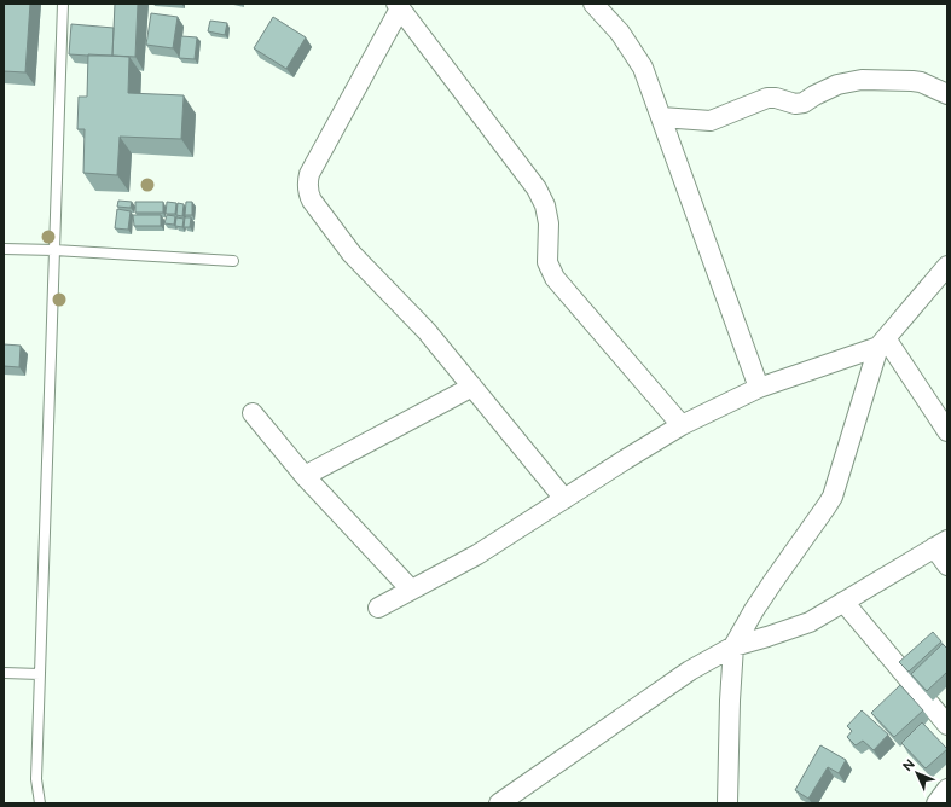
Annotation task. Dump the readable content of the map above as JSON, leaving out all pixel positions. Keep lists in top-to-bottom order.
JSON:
{
  "north": "top left"
}
